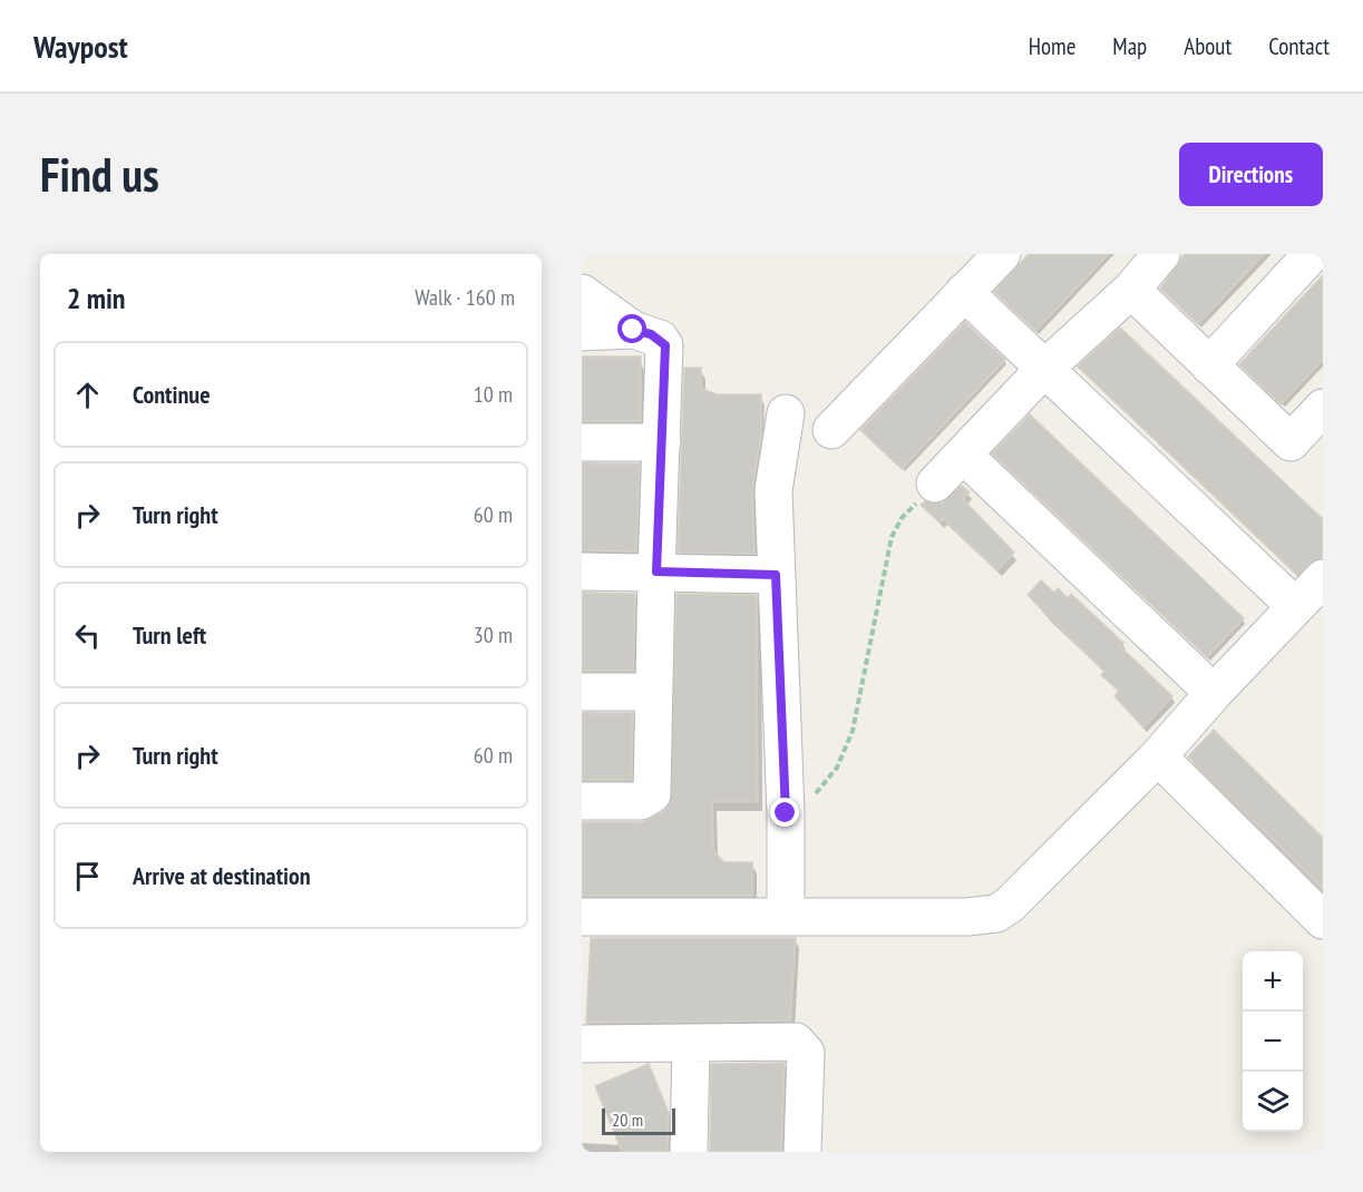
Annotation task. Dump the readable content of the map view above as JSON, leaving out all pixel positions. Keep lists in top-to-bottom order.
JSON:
{
  "scale_bar": "20 m",
  "page": {
    "header": "Waypost",
    "nav": [
      "Home",
      "Map",
      "About",
      "Contact"
    ],
    "buttons": "Directions",
    "title": "Find us",
    "heading": ["2 min", "Walk · 160 m"],
    "list": [
      ["Continue", "10 m"],
      ["Turn right", "60 m"],
      ["Turn left", "30 m"],
      ["Turn right", "60 m"],
      "Arrive at destination"
    ],
    "map_buttons": ["+", "−"],
    "scale": "20 m"
  }
}
